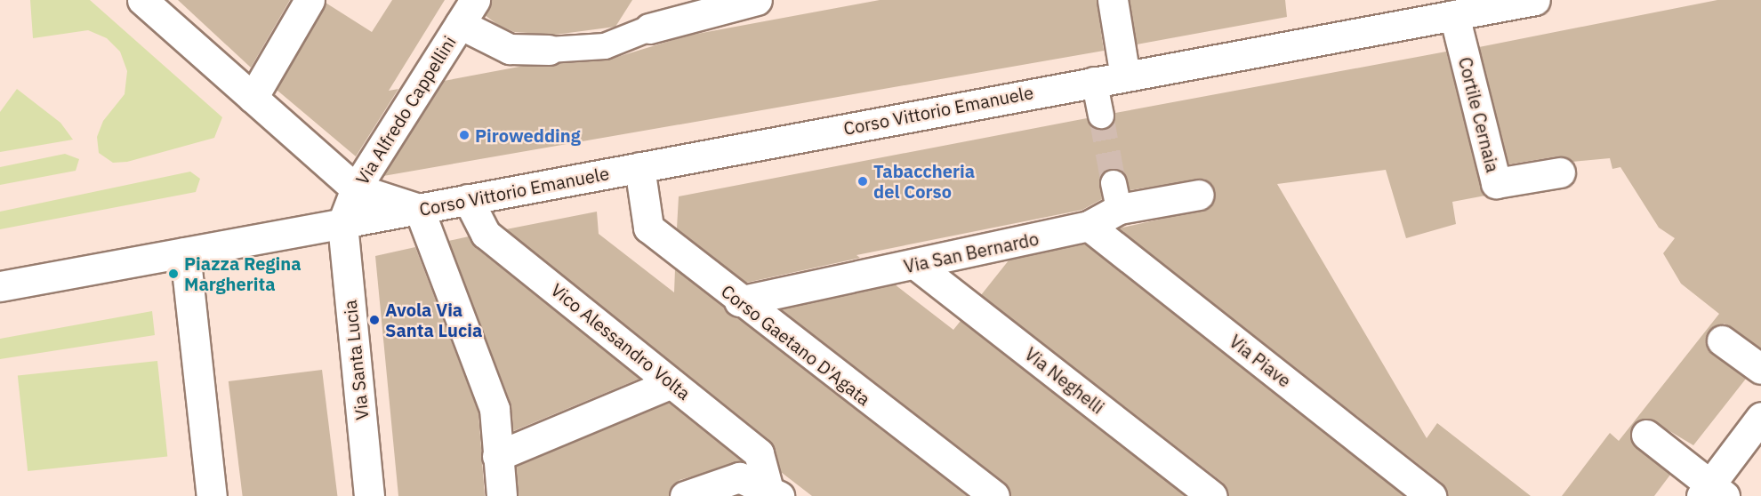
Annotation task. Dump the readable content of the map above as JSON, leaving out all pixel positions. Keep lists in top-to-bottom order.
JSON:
{
  "streets": {
    "street": [
      "Via Alfredo Cappellini",
      "Corso Vittorio Emanuele",
      "Cortile Cernaia",
      "Via San Bernardo",
      "Vico Alessandro Volta",
      "Corso Gaetano D'Agata",
      "Via Santa Lucia",
      "Via Piave",
      "Via Neghelli"
    ]
  },
  "crossings": [
    ["Via Alfredo Cappellini", "Corso Vittorio Emanuele"],
    ["Via Alfredo Cappellini", "Via Santa Lucia"],
    ["Corso Vittorio Emanuele", "Cortile Cernaia"],
    ["Corso Vittorio Emanuele", "Vico Alessandro Volta"],
    ["Corso Vittorio Emanuele", "Corso Gaetano D'Agata"],
    ["Corso Vittorio Emanuele", "Via Santa Lucia"],
    ["Via San Bernardo", "Corso Gaetano D'Agata"],
    ["Via San Bernardo", "Via Piave"],
    ["Via San Bernardo", "Via Neghelli"]
  ],
  "places": [
    "Pirowedding",
    "Tabaccheria del Corso",
    "Piazza Regina Margherita",
    "Avola Via Santa Lucia"
  ]
}
